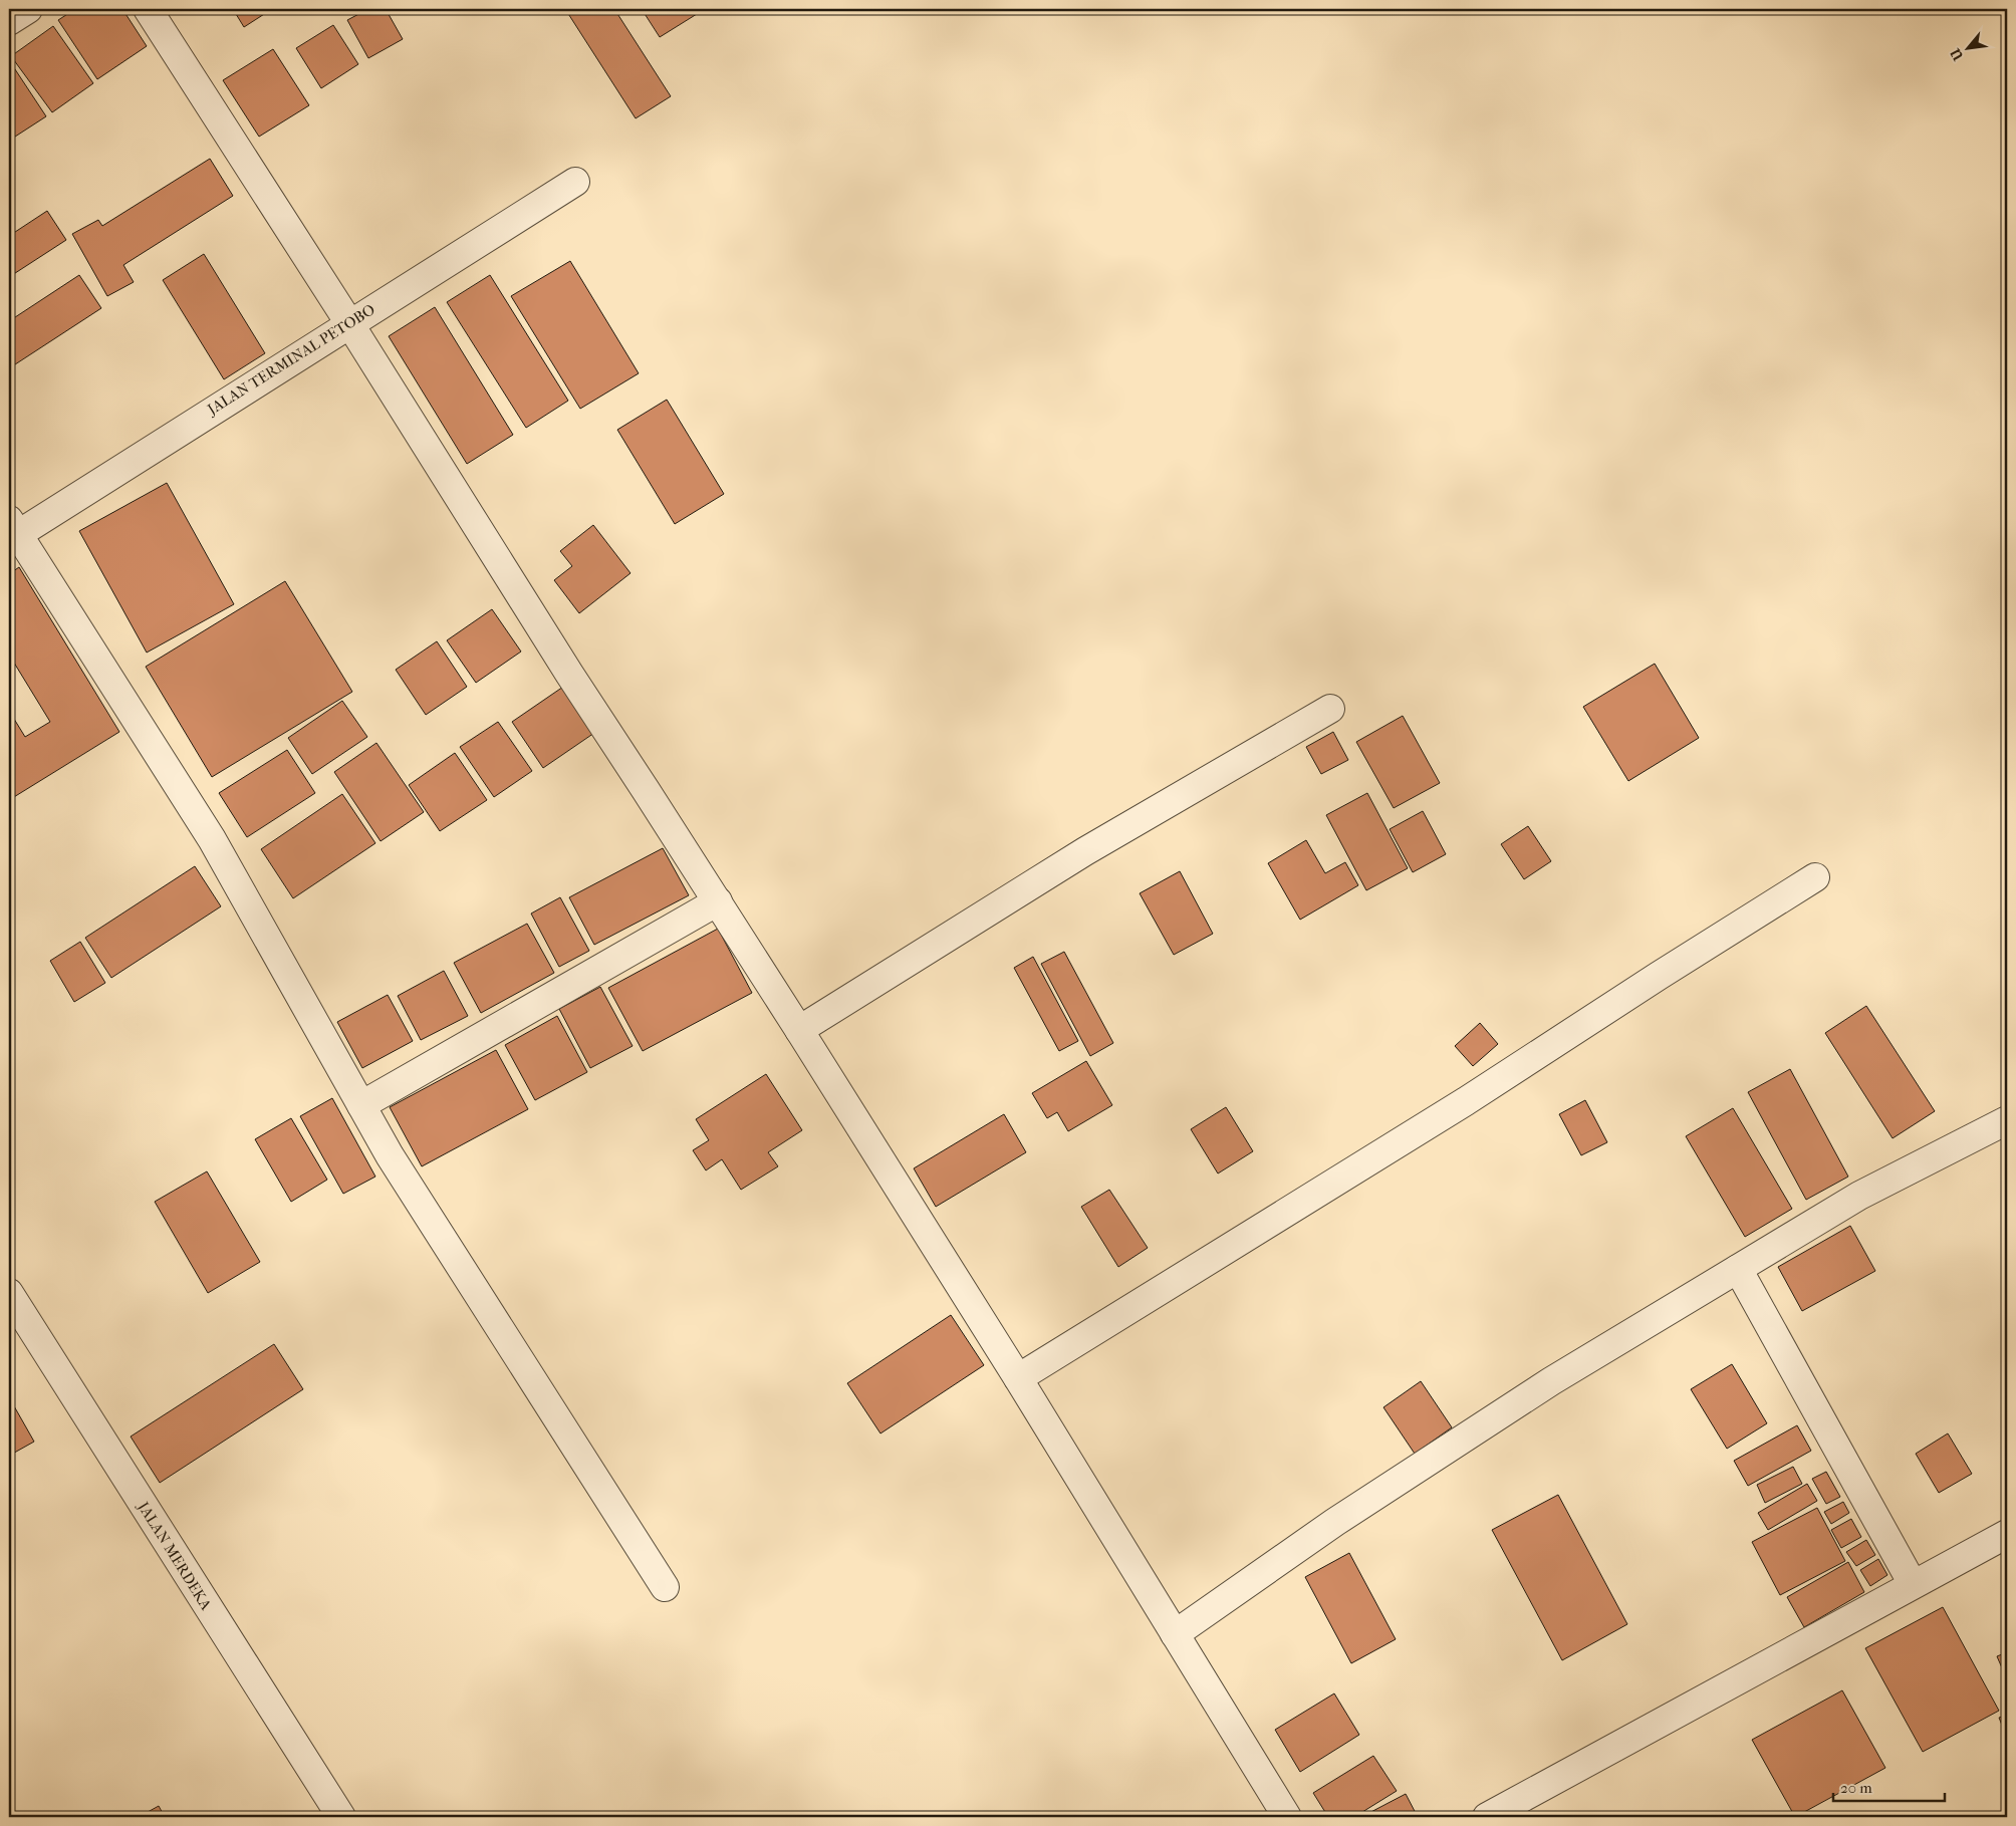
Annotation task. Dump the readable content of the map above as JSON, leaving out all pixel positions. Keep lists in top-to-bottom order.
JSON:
{
  "streets": {
    "street": ["JALAN TERMINAL PETOBO", "JALAN MERDEKA"]
  },
  "scale_bar": "20 m",
  "north": "bottom left"
}
